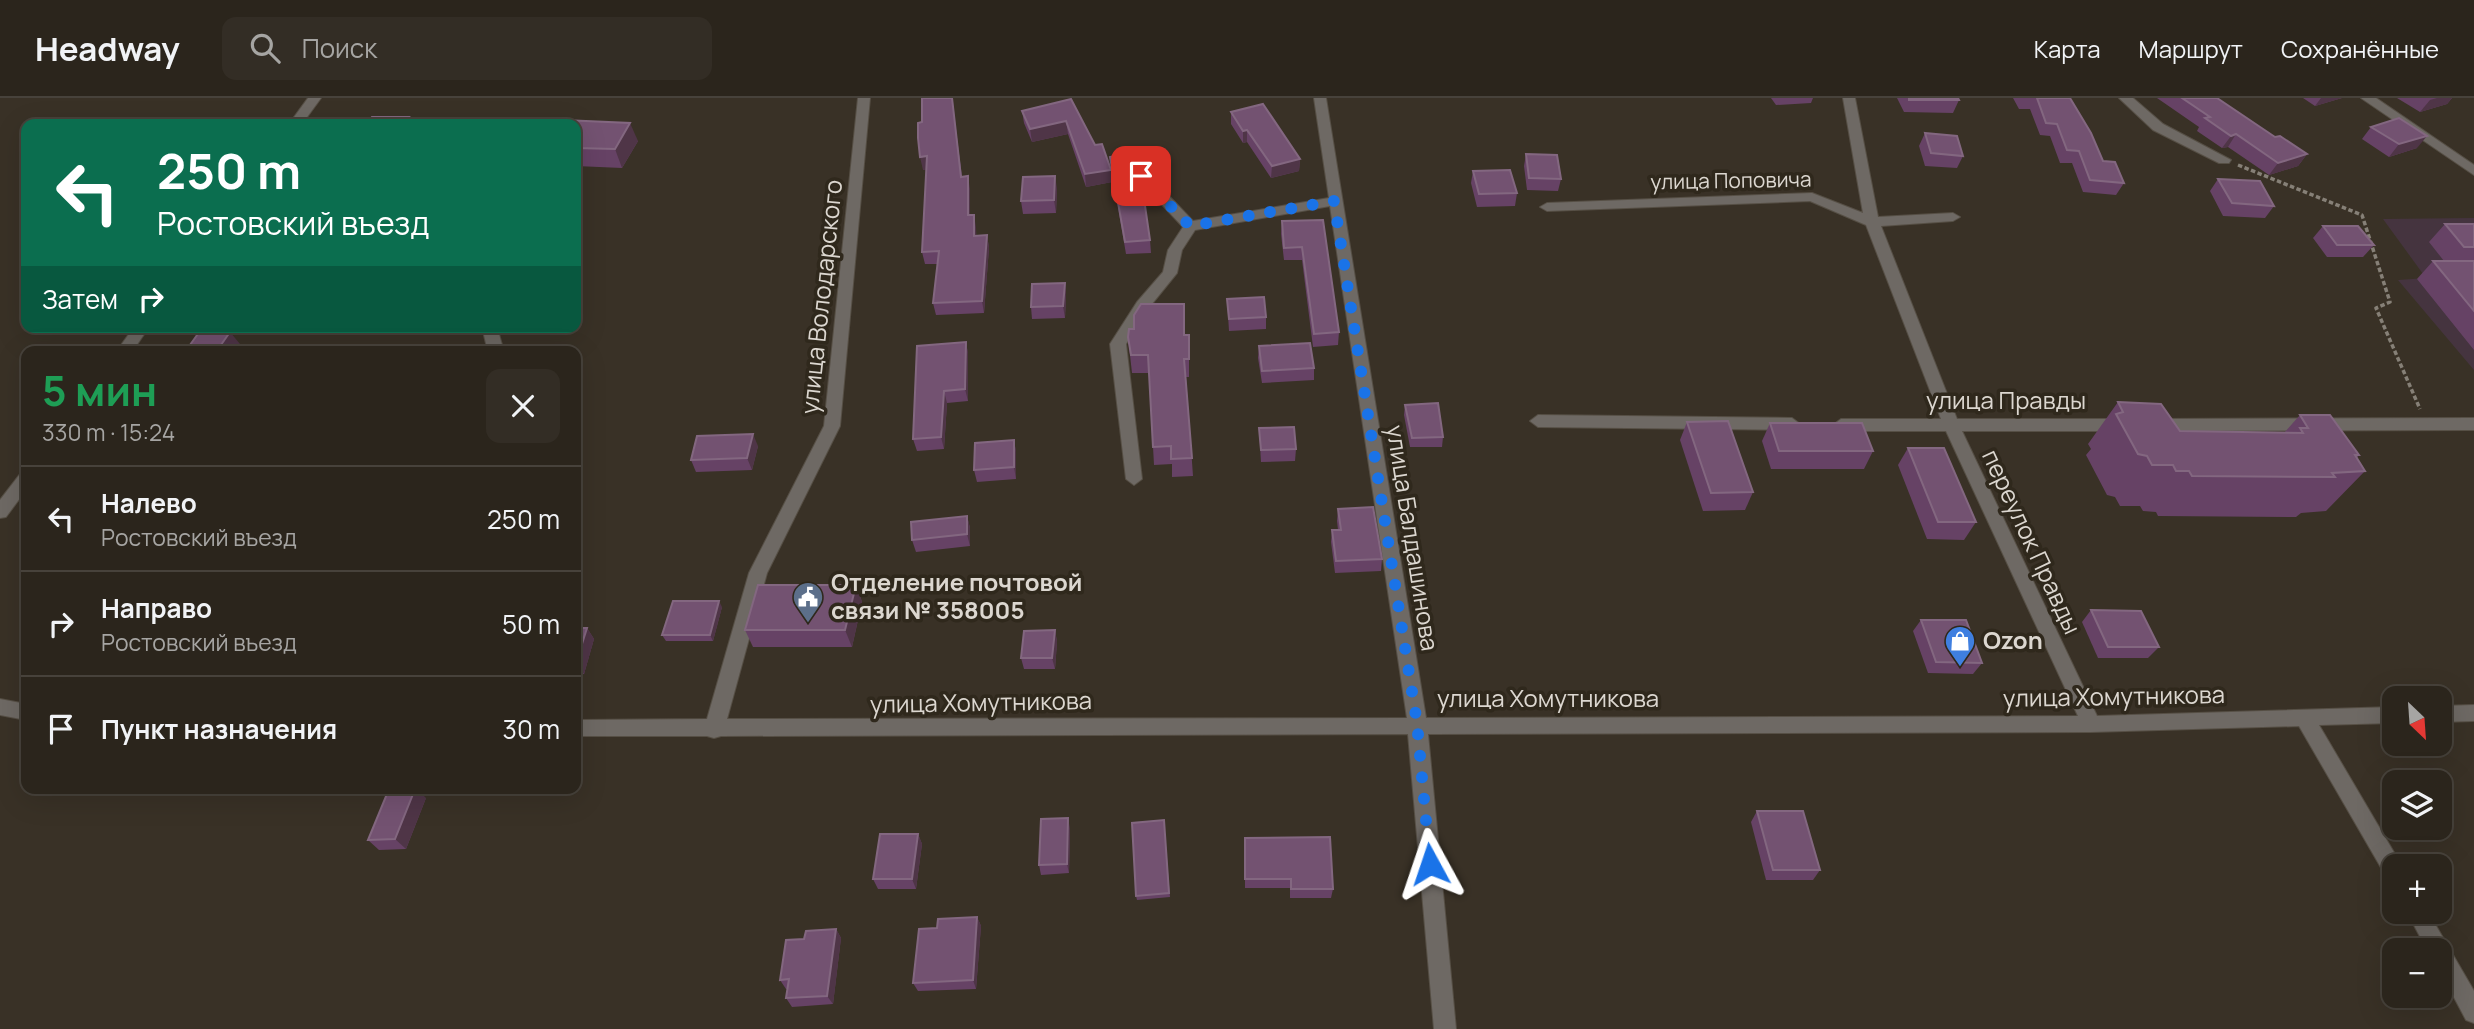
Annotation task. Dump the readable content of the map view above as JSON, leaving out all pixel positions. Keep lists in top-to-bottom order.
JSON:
{
  "streets": {
    "street": [
      "улица Поповича",
      "улица Володарского",
      "улица Правды",
      "улица Балдашинова",
      "переулок Правды",
      "улица Хомутникова"
    ]
  },
  "crossings": [
    ["улица Поповича", "переулок Правды"],
    ["улица Володарского", "улица Хомутникова"],
    ["улица Правды", "переулок Правды"],
    ["улица Балдашинова", "улица Хомутникова"],
    ["переулок Правды", "улица Хомутникова"]
  ],
  "places": {
    "public building": ["Отделение почтовой связи № 358005"],
    "shop": ["Ozon"]
  },
  "north": "bottom right",
  "page": {
    "header": "Headway",
    "search": "Поиск",
    "nav": ["Карта", "Маршрут", "Сохранённые"],
    "turn": ["250 m", "Ростовский въезд"],
    "then": "Затем",
    "heading": ["5 мин", "330 m · 15:24"],
    "list": [
      {
        "name": "Налево",
        "note": "Ростовский въезд",
        "value": "250 m"
      },
      {
        "name": "Направо",
        "note": "Ростовский въезд",
        "value": "50 m"
      },
      {
        "name": "Пункт назначения",
        "value": "30 m"
      }
    ],
    "map_buttons": ["+", "−"]
  }
}
